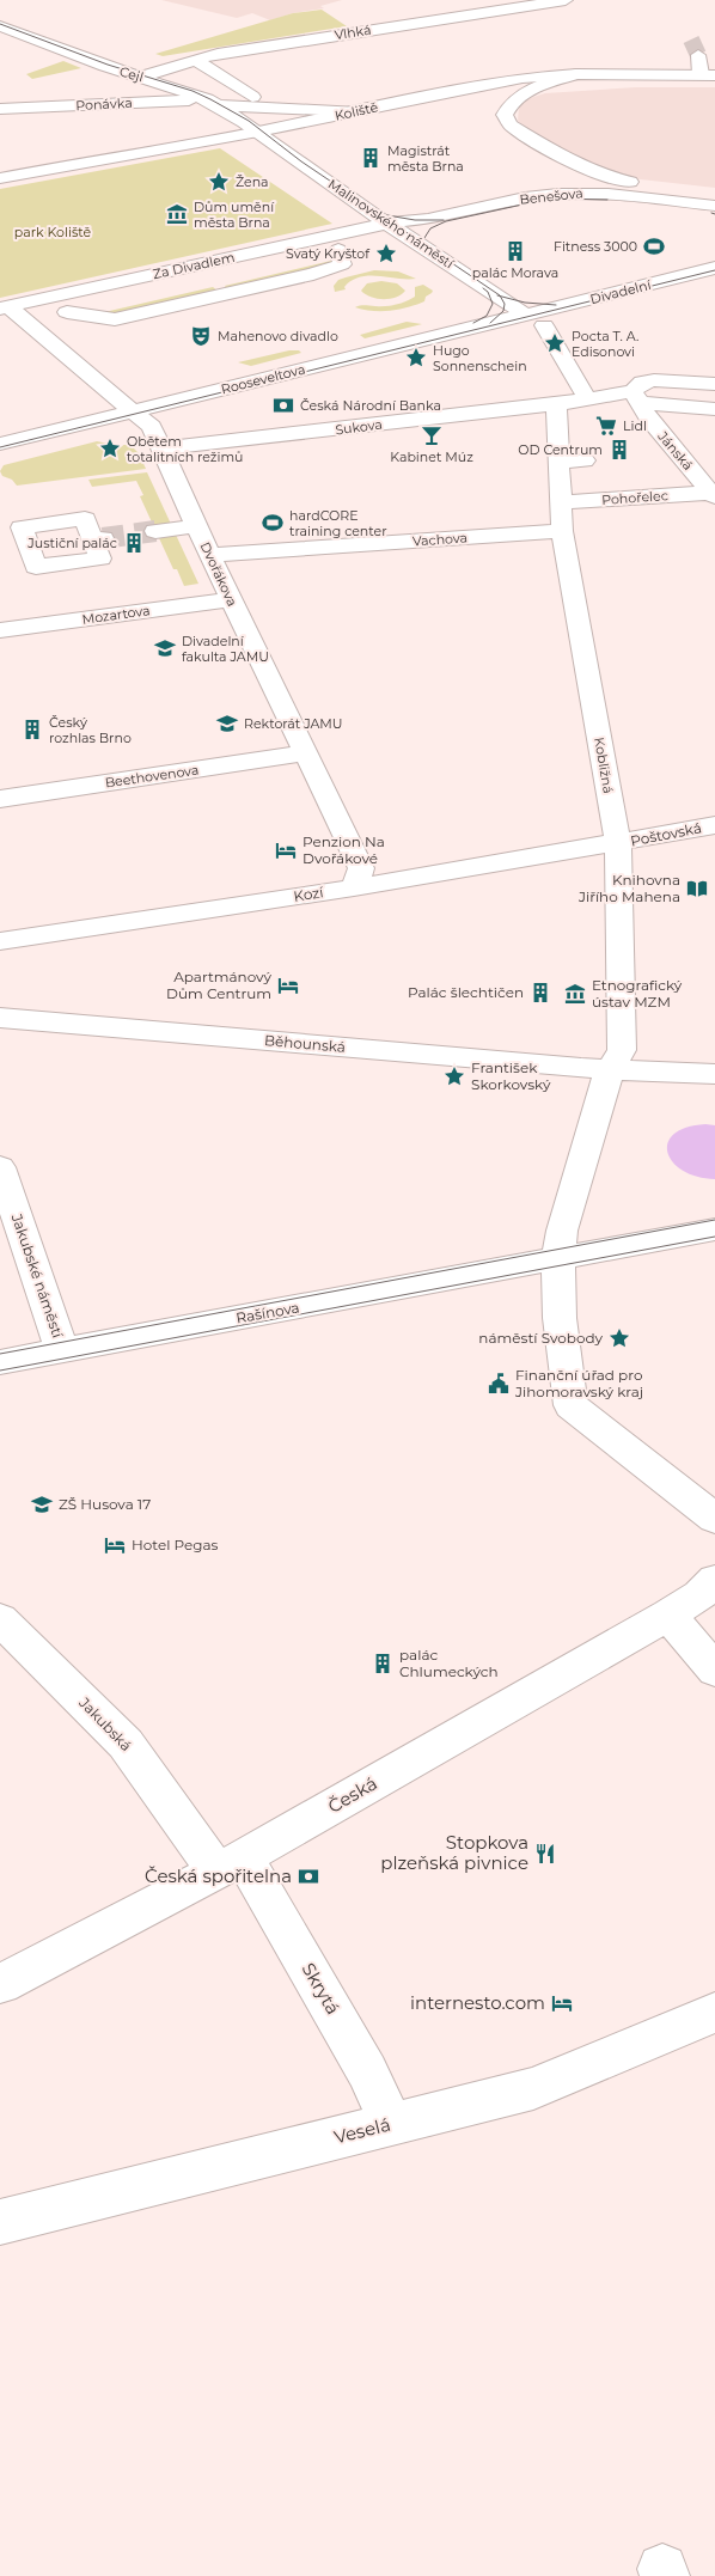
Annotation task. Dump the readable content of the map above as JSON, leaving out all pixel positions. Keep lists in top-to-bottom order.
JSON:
{
  "streets": {
    "street": [
      "Vlhká",
      "Cejl",
      "Ponávka",
      "Koliště",
      "Benešova",
      "Malinovského náměstí",
      "Za Divadlem",
      "Divadelní",
      "Rooseveltova",
      "Sukova",
      "Jánská",
      "Pohořelec",
      "Vachova",
      "Dvořákova",
      "Mozartova",
      "Kobližná",
      "Beethovenova",
      "Poštovská",
      "Kozí",
      "Běhounská",
      "Jakubské náměstí",
      "Rašínova",
      "Jakubská",
      "Česká",
      "Skrytá",
      "Veselá"
    ]
  },
  "crossings": [
    ["Vlhká", "Cejl"],
    ["Cejl", "Ponávka"],
    ["Cejl", "Koliště"],
    ["Cejl", "Malinovského náměstí"],
    ["Koliště", "Malinovského náměstí"],
    ["Benešova", "Malinovského náměstí"],
    ["Benešova", "Za Divadlem"],
    ["Malinovského náměstí", "Za Divadlem"],
    ["Malinovského náměstí", "Divadelní"],
    ["Malinovského náměstí", "Rooseveltova"],
    ["Za Divadlem", "Dvořákova"],
    ["Divadelní", "Rooseveltova"],
    ["Rooseveltova", "Dvořákova"],
    ["Sukova", "Dvořákova"],
    ["Sukova", "Kobližná"],
    ["Jánská", "Pohořelec"],
    ["Pohořelec", "Kobližná"],
    ["Vachova", "Dvořákova"],
    ["Vachova", "Kobližná"],
    ["Dvořákova", "Mozartova"],
    ["Dvořákova", "Beethovenova"],
    ["Dvořákova", "Kozí"],
    ["Kobližná", "Poštovská"],
    ["Kobližná", "Kozí"],
    ["Kobližná", "Běhounská"],
    ["Poštovská", "Kozí"],
    ["Jakubské náměstí", "Rašínova"],
    ["Jakubská", "Česká"],
    ["Jakubská", "Skrytá"],
    ["Česká", "Skrytá"],
    ["Skrytá", "Veselá"]
  ],
  "parks": ["park Koliště"],
  "places": {
    "building": [
      "Magistrát města Brna",
      "palác Morava",
      "OD Centrum",
      "Justiční palác",
      "Český rozhlas Brno",
      "Palác šlechtičen",
      "palác Chlumeckých"
    ],
    "place": [
      "Žena",
      "Svatý Kryštof",
      "Pocta T. A. Edisonovi",
      "Hugo Sonnenschein",
      "Obětem totalitních režimů",
      "František Skorkovský",
      "náměstí Svobody"
    ],
    "museum": ["Dům umění města Brna", "Etnografický ústav MZM"],
    "sports": ["Fitness 3000", "hardCORE training center"],
    "theatre": ["Mahenovo divadlo"],
    "bank": ["Česká Národní Banka", "Česká spořitelna"],
    "supermarket": ["Lidl"],
    "bar": ["Kabinet Múz"],
    "school or university": ["Divadelní fakulta JAMU", "Rektorát JAMU", "ZŠ Husova 17"],
    "hotel": [
      "Penzion Na Dvořákové",
      "Apartmánový Dům Centrum",
      "Hotel Pegas",
      "internesto.com"
    ],
    "library": ["Knihovna Jiřího Mahena"],
    "public building": ["Finanční úřad pro Jihomoravský kraj"],
    "restaurant": ["Stopkova plzeňská pivnice"]
  }
}
